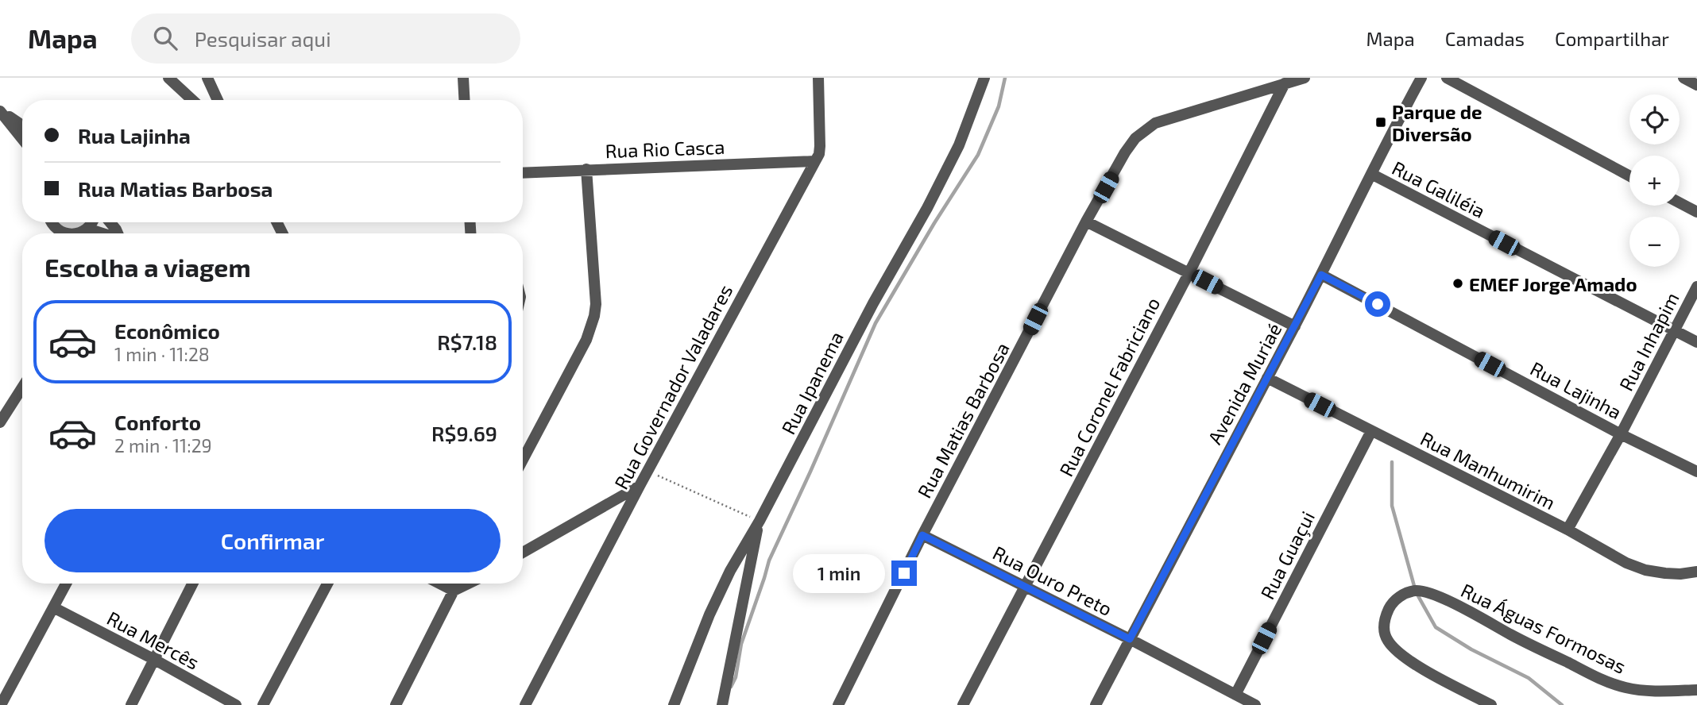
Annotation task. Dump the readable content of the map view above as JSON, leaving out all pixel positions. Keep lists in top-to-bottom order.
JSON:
{
  "streets": {
    "street": [
      "Rua Rio Casca",
      "Rua Galiléia",
      "Rua Inhapim",
      "Rua Ipanema",
      "Avenida Muriaé",
      "Rua Governador Valadares",
      "Rua Coronel Fabriciano",
      "Rua Lajinha",
      "Rua Matias Barbosa",
      "Rua Manhumirim",
      "Rua Guaçui",
      "Rua Ouro Preto",
      "Rua Águas Formosas",
      "Rua Mercês"
    ]
  },
  "crossings": [
    ["Rua Rio Casca", "Rua Governador Valadares"],
    ["Rua Galiléia", "Rua Inhapim"],
    ["Rua Galiléia", "Avenida Muriaé"],
    ["Rua Inhapim", "Rua Lajinha"],
    ["Rua Inhapim", "Rua Manhumirim"],
    ["Avenida Muriaé", "Rua Lajinha"],
    ["Avenida Muriaé", "Rua Manhumirim"],
    ["Avenida Muriaé", "Rua Ouro Preto"],
    ["Rua Coronel Fabriciano", "Rua Matias Barbosa"],
    ["Rua Coronel Fabriciano", "Rua Ouro Preto"],
    ["Rua Matias Barbosa", "Rua Ouro Preto"],
    ["Rua Manhumirim", "Rua Guaçui"],
    ["Rua Guaçui", "Rua Ouro Preto"]
  ],
  "places": {
    "transit": ["Parque de Diversão"],
    "other": ["EMEF Jorge Amado"]
  },
  "page": {
    "header": "Mapa",
    "search": "Pesquisar aqui",
    "nav": ["Mapa", "Camadas", "Compartilhar"],
    "map_buttons": ["+", "−"],
    "banner": ["Rua Lajinha", "Rua Matias Barbosa"],
    "heading": "Escolha a viagem",
    "list": [
      {
        "name": "Econômico",
        "note": "1 min · 11:28",
        "value": "R$7.18"
      },
      {
        "name": "Conforto",
        "note": "2 min · 11:29",
        "value": "R$9.69"
      }
    ],
    "buttons": "Confirmar",
    "bubble": "1 min"
  }
}
